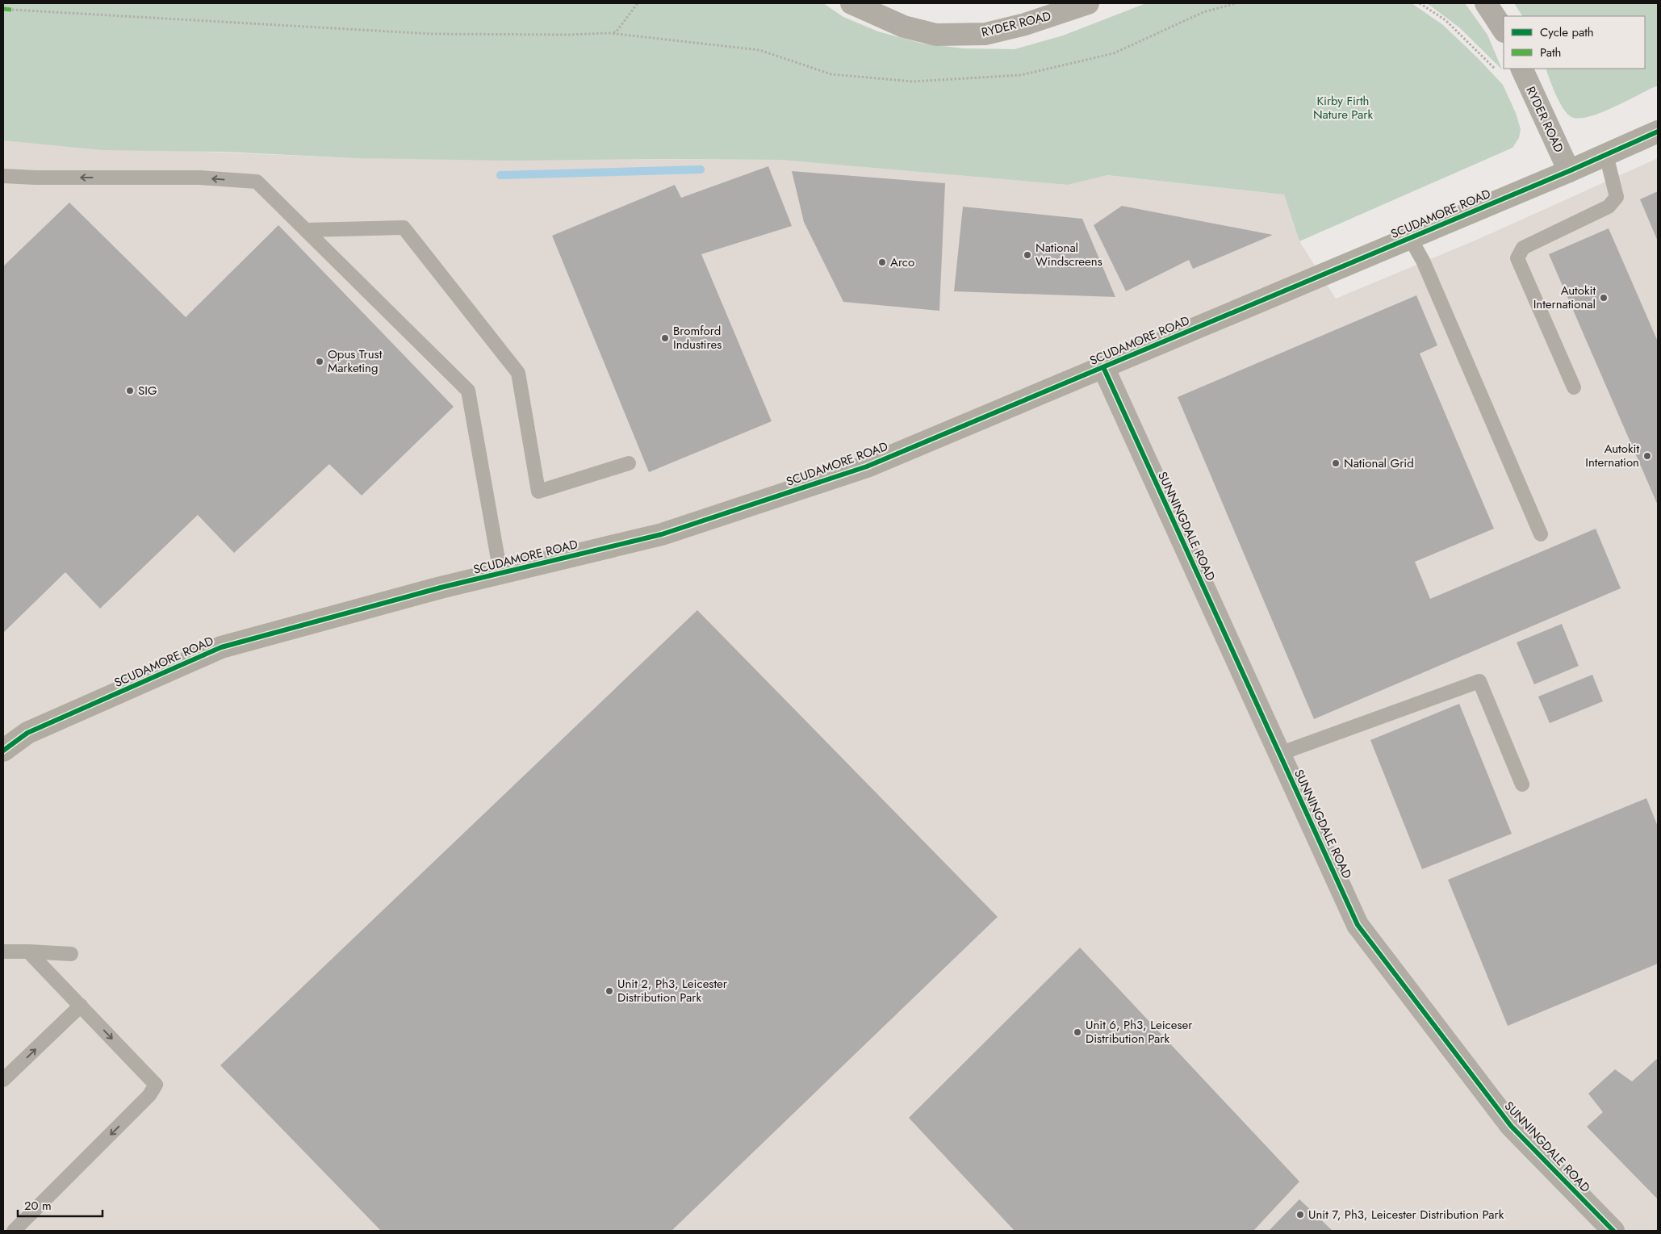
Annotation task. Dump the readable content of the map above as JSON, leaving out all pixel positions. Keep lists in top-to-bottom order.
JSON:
{
  "streets": {
    "street": ["RYDER ROAD", "SCUDAMORE ROAD", "SUNNINGDALE ROAD"]
  },
  "crossings": [
    ["RYDER ROAD", "SCUDAMORE ROAD"],
    ["SCUDAMORE ROAD", "SUNNINGDALE ROAD"]
  ],
  "parks": ["Kirby Firth Nature Park"],
  "places": [
    "National Windscreens",
    "Arco",
    "Autokit International",
    "Bromford Industires",
    "Opus Trust Marketing",
    "SIG",
    "Autokit Internation",
    "National Grid",
    "Unit 2, Ph3, Leicester Distribution Park",
    "Unit 6, Ph3, Leiceser Distribution Park",
    "Unit 7, Ph3, Leicester Distribution Park"
  ],
  "legend": ["Cycle path", "Path"],
  "scale_bar": "20 m"
}
